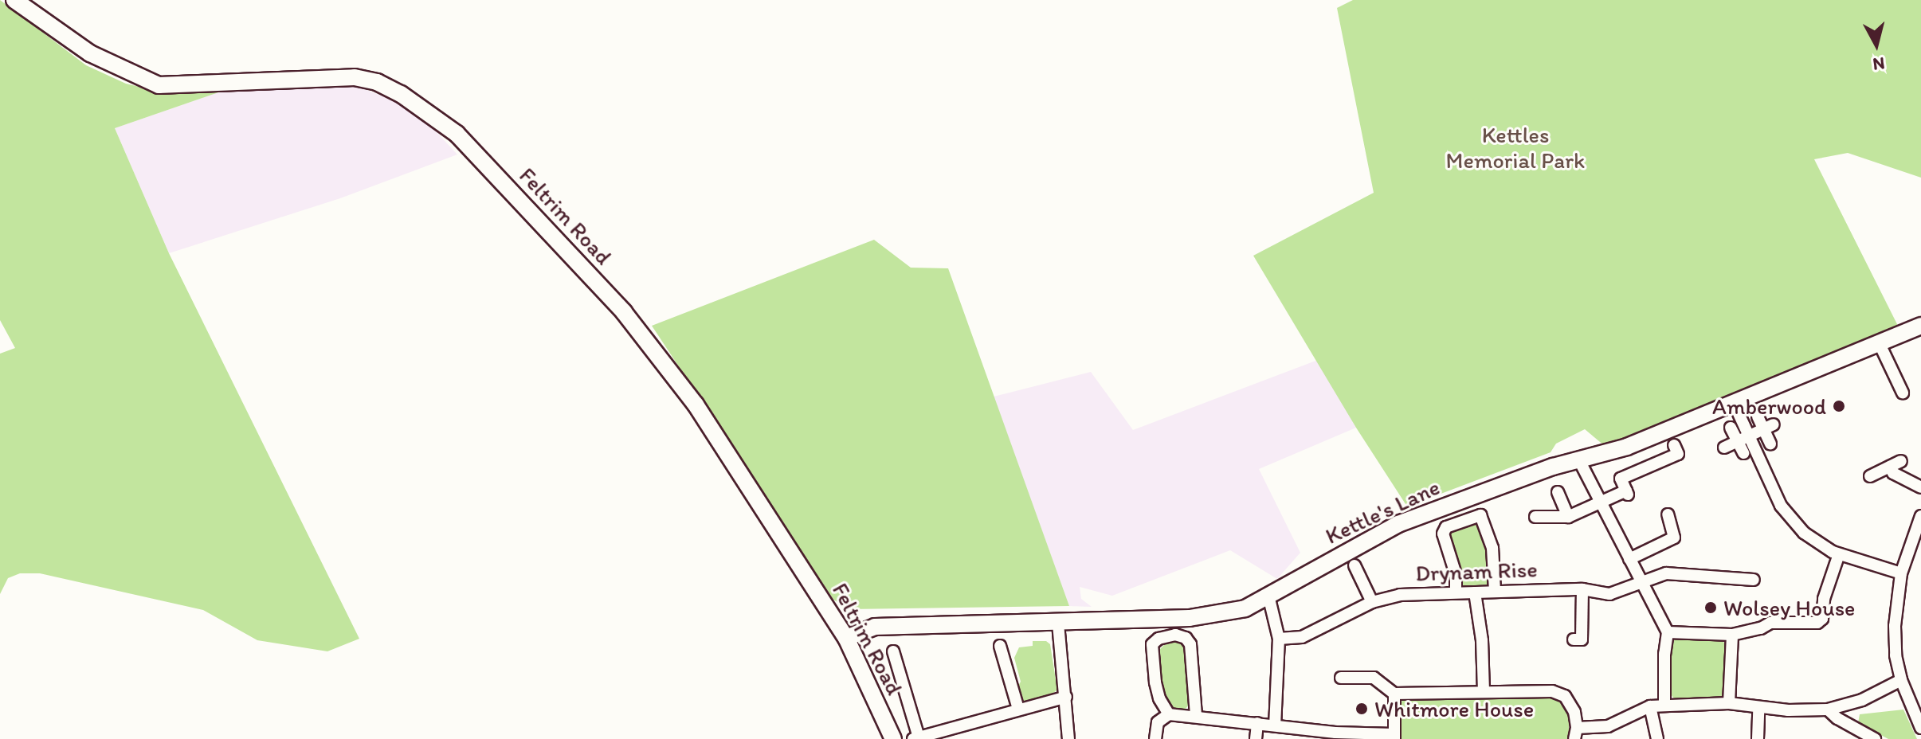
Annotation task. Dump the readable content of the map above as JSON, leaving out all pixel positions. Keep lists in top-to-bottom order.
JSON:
{
  "streets": {
    "street": ["Feltrim Road", "Kettle's Lane", "Drynam Rise"]
  },
  "crossings": [
    ["Feltrim Road", "Kettle's Lane"]
  ],
  "parks": ["Kettles Memorial Park"],
  "places": ["Amberwood", "Wolsey House", "Whitmore House"],
  "north": "bottom"
}
